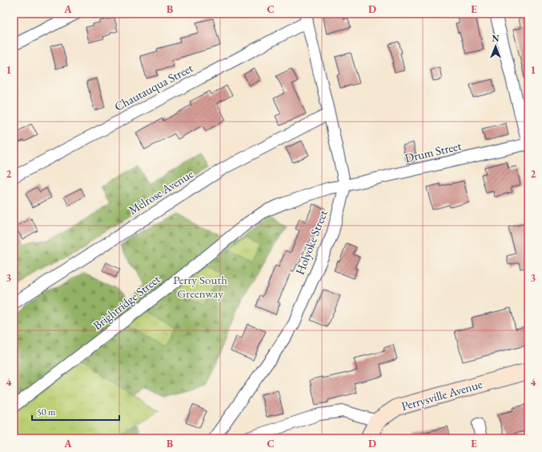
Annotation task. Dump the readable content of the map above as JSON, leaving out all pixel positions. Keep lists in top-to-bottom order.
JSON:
{
  "streets": {
    "street": [
      "Chautauqua Street",
      "Drum Street",
      "Melrose Avenue",
      "Holyoke Street",
      "Brightridge Street",
      "Perrysville Avenue"
    ]
  },
  "crossings": [
    ["Chautauqua Street", "Holyoke Street"],
    ["Drum Street", "Holyoke Street"],
    ["Drum Street", "Brightridge Street"],
    ["Melrose Avenue", "Holyoke Street"],
    ["Holyoke Street", "Brightridge Street"]
  ],
  "parks": ["Perry South Greenway"],
  "scale_bar": "50 m",
  "north": "top",
  "grid": {
    "columns": [
      "A",
      "B",
      "C",
      "D",
      "E"
    ],
    "rows": [
      "1",
      "2",
      "3",
      "4"
    ]
  }
}
